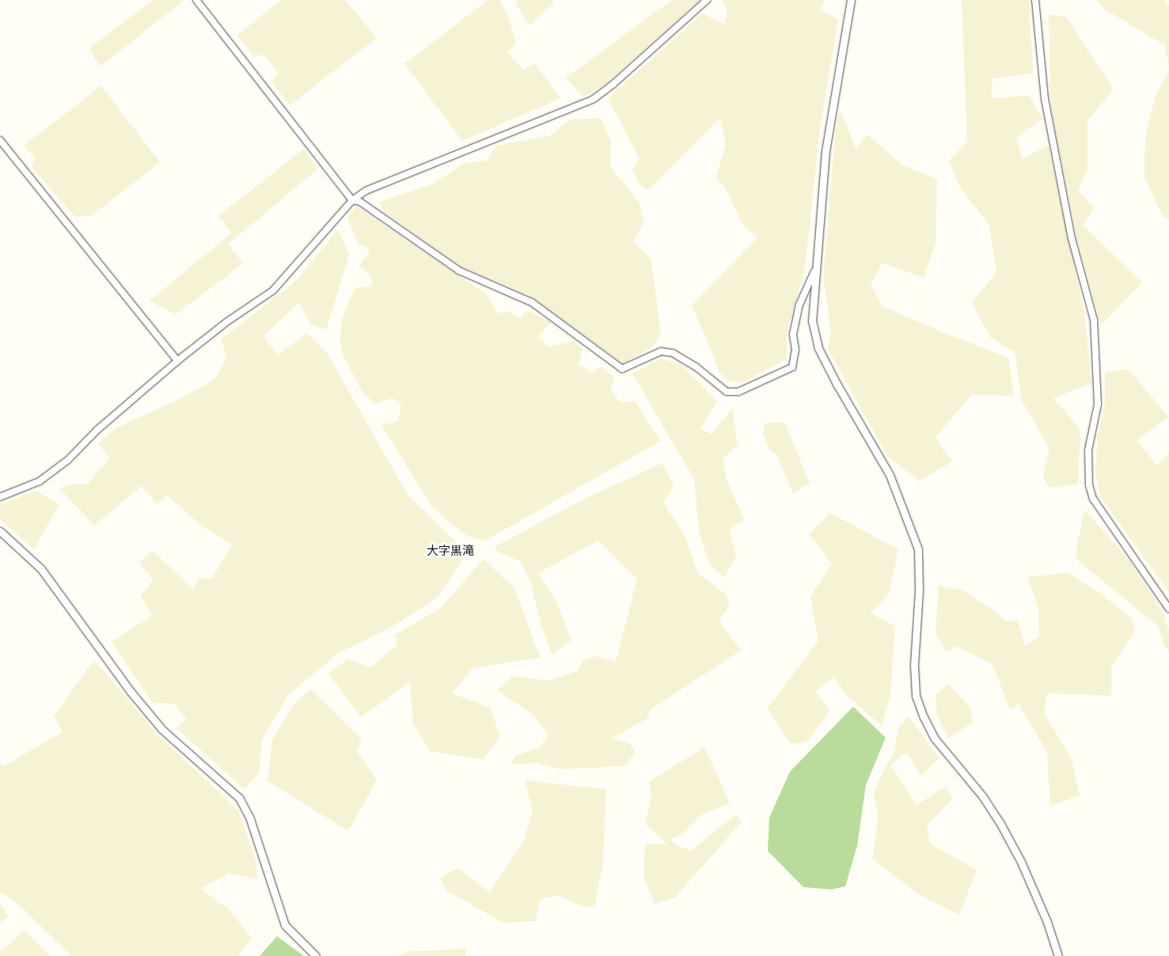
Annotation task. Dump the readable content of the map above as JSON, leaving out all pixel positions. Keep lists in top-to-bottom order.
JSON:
{
  "districts": ["大字黒滝"]
}
